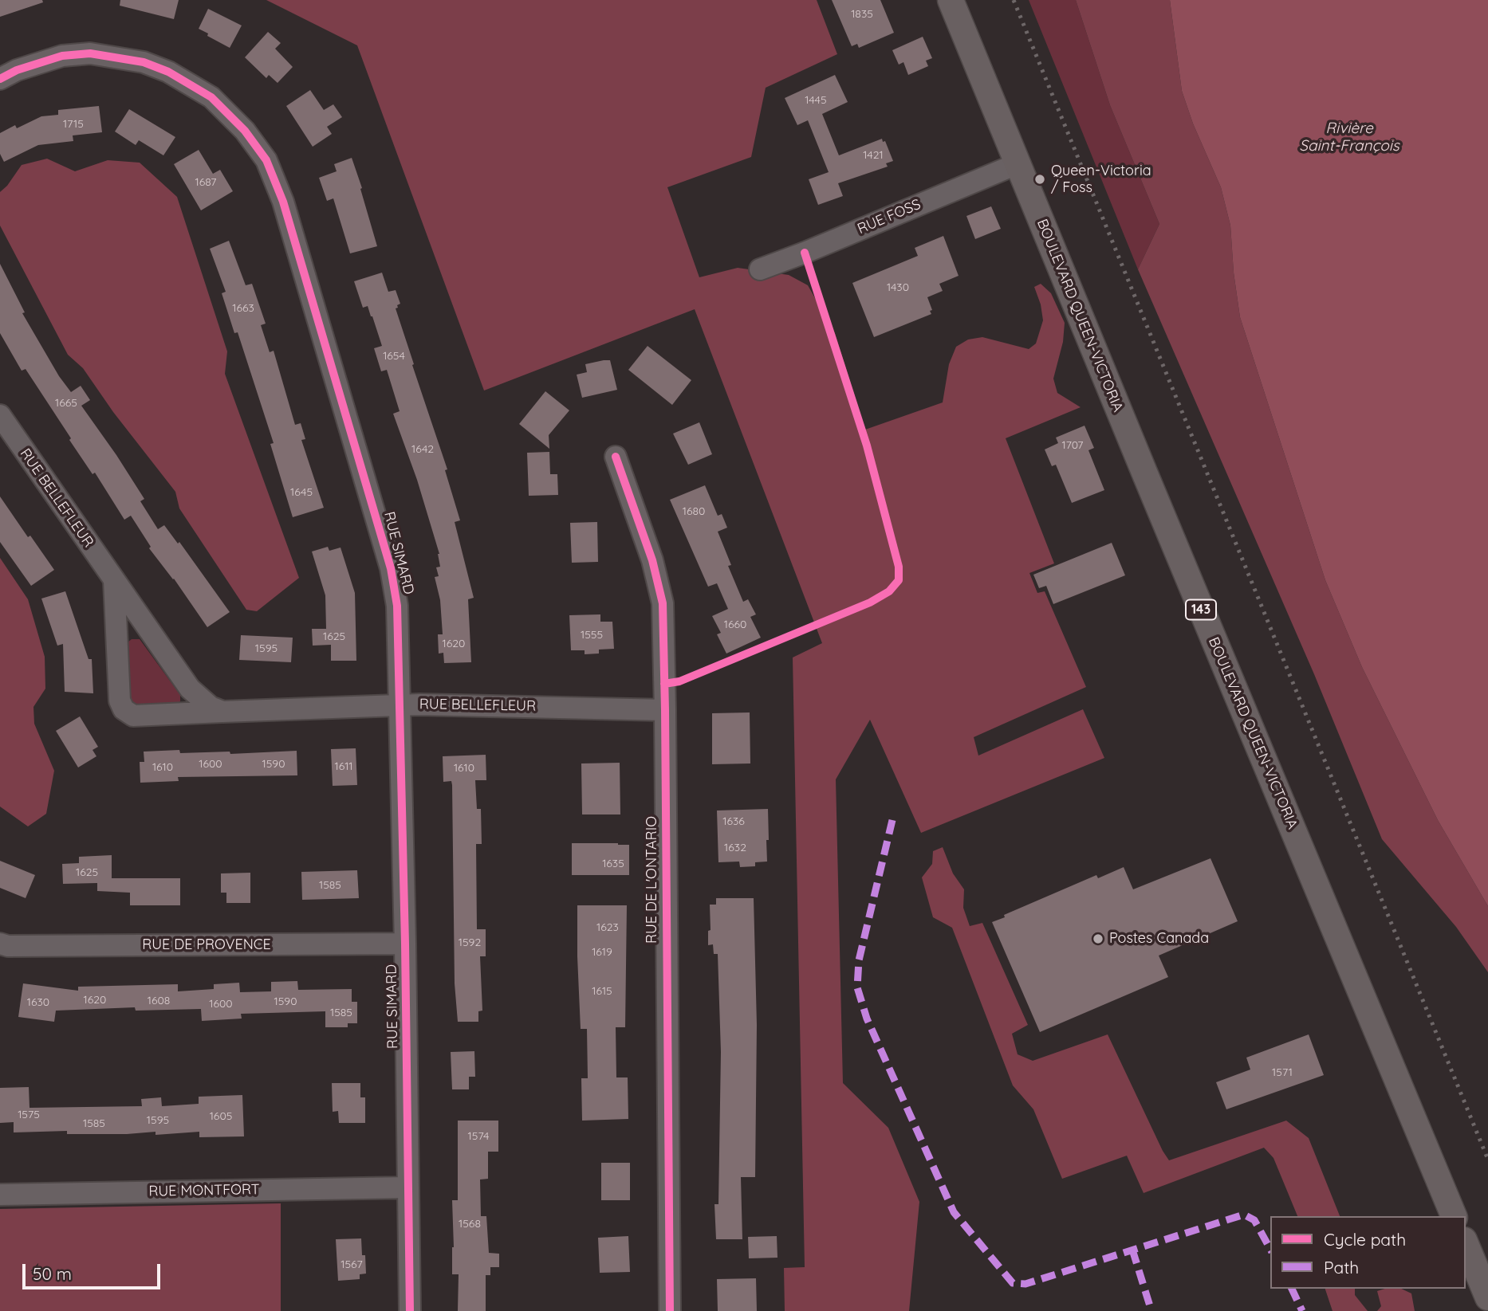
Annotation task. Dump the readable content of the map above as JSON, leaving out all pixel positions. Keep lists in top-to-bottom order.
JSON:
{
  "streets": {
    "main road": ["BOULEVARD QUEEN-VICTORIA", "143"],
    "street": [
      "RUE FOSS",
      "RUE BELLEFLEUR",
      "RUE SIMARD",
      "RUE DE L'ONTARIO",
      "RUE DE PROVENCE",
      "RUE MONTFORT"
    ]
  },
  "crossings": [
    ["RUE FOSS", "BOULEVARD QUEEN-VICTORIA"],
    ["RUE BELLEFLEUR", "RUE SIMARD"],
    ["RUE BELLEFLEUR", "RUE DE L'ONTARIO"],
    ["RUE SIMARD", "RUE DE PROVENCE"],
    ["RUE SIMARD", "RUE MONTFORT"]
  ],
  "water": ["Rivière Saint-François"],
  "places": ["Queen-Victoria / Foss", "Postes Canada"],
  "house_numbers": [
    "1835",
    "1445",
    "1715",
    "1421",
    "1687",
    "1430",
    "1663",
    "1654",
    "1665",
    "1707",
    "1642",
    "1645",
    "1680",
    "1660",
    "1555",
    "1625",
    "1620",
    "1595",
    "1600",
    "1590",
    "1611",
    "1610",
    "1610",
    "1636",
    "1632",
    "1635",
    "1625",
    "1585",
    "1623",
    "1592",
    "1619",
    "1615",
    "1620",
    "1608",
    "1590",
    "1630",
    "1600",
    "1585",
    "1571",
    "1575",
    "1605",
    "1595",
    "1585",
    "1574",
    "1568",
    "1567"
  ],
  "legend": ["Cycle path", "Path"],
  "scale_bar": "50 m"
}
